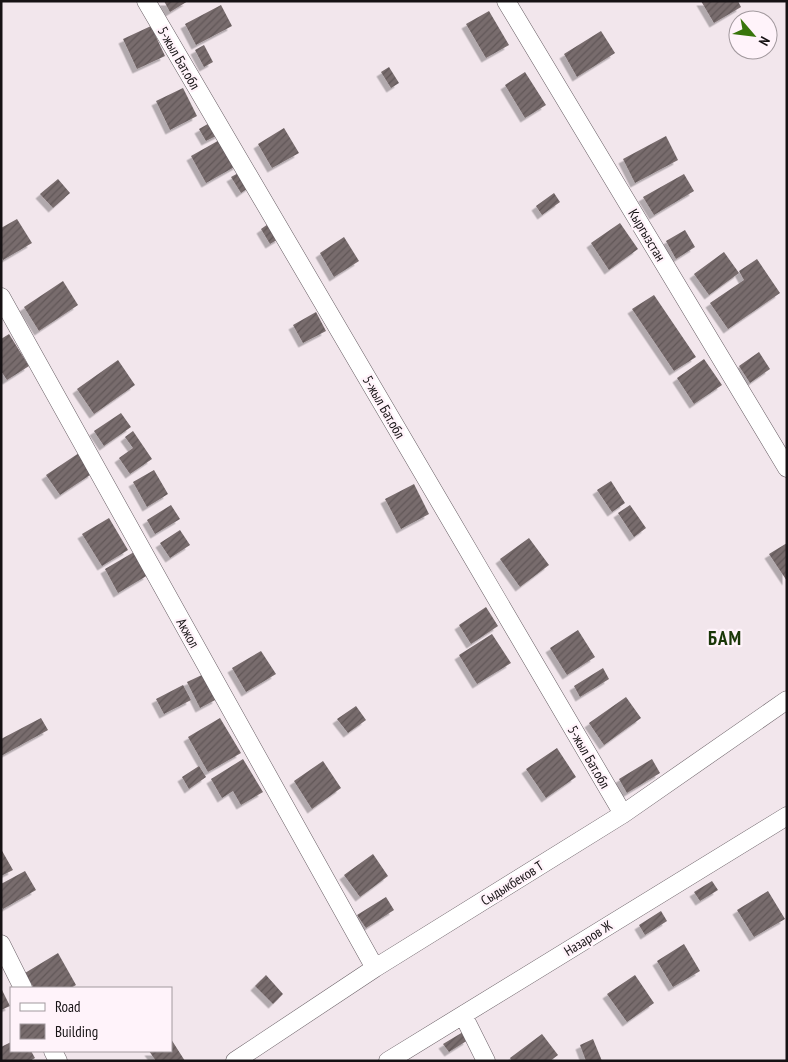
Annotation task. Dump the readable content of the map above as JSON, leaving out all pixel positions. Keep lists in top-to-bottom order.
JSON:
{
  "streets": {
    "street": [
      "5-жыл Бат.обл",
      "Кыргызстан",
      "Акжол",
      "Сыдыкбеков Т",
      "Назаров Ж"
    ]
  },
  "crossings": [
    ["5-жыл Бат.обл", "Сыдыкбеков Т"],
    ["Акжол", "Сыдыкбеков Т"]
  ],
  "districts": ["БАМ"],
  "legend": ["Road", "Building"],
  "north": "bottom right"
}
